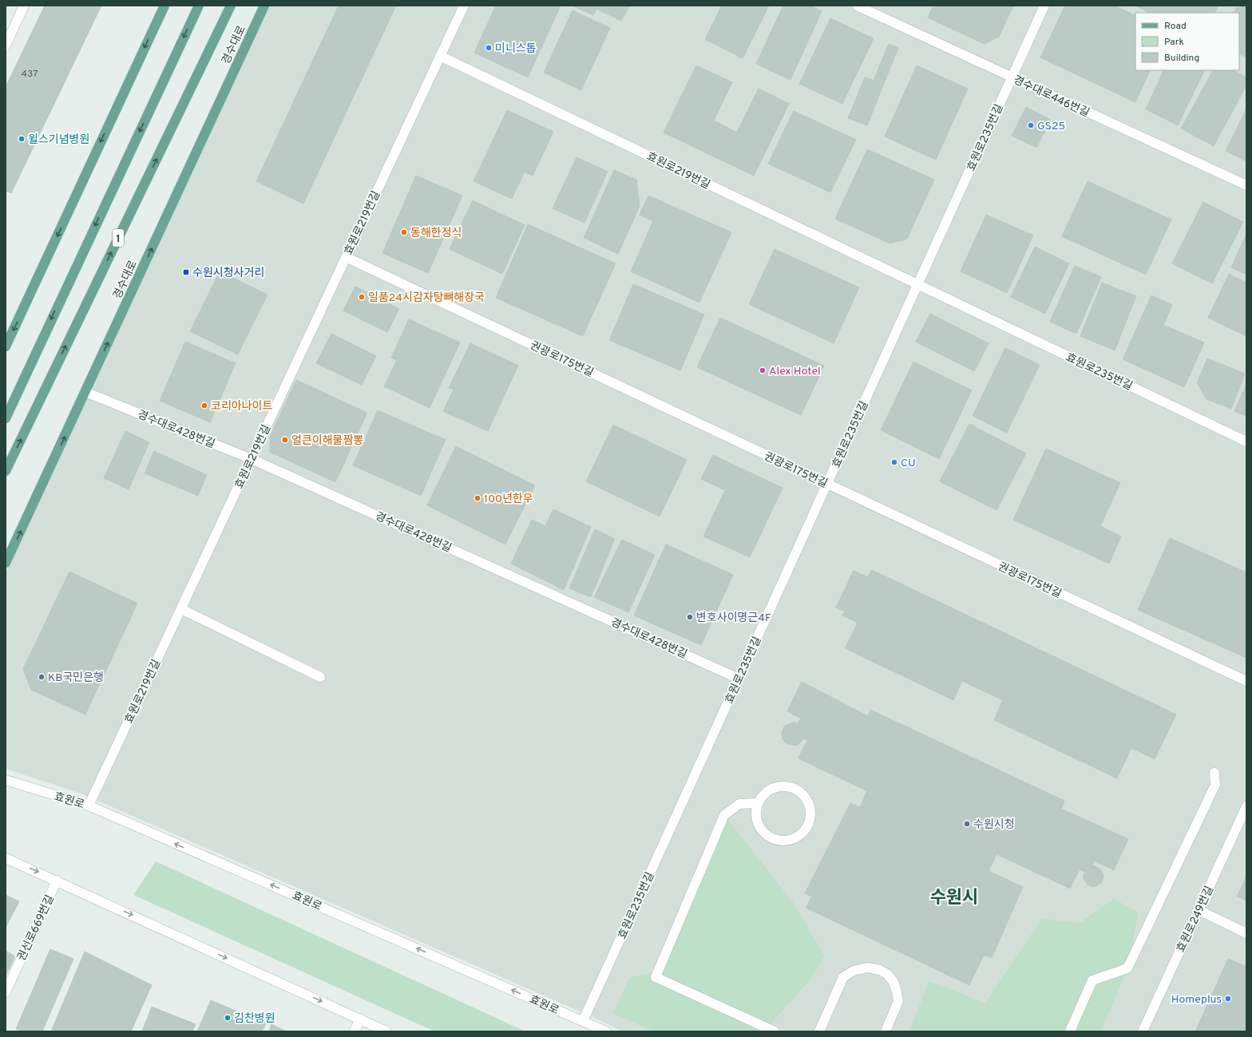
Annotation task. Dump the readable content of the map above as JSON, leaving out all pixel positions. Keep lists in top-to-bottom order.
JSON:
{
  "streets": {
    "main road": ["경수대로", "1"],
    "street": [
      "경수대로446번길",
      "효원로235번길",
      "효원로219번길",
      "권광로175번길",
      "경수대로428번길",
      "효원로",
      "효원로249번길",
      "권선로669번길"
    ]
  },
  "crossings": [
    ["경수대로", "경수대로428번길"],
    ["경수대로446번길", "효원로235번길"],
    ["효원로235번길", "효원로219번길"],
    ["효원로235번길", "권광로175번길"],
    ["효원로235번길", "경수대로428번길"],
    ["효원로235번길", "효원로"],
    ["효원로219번길", "권광로175번길"],
    ["효원로219번길", "경수대로428번길"],
    ["효원로219번길", "효원로"]
  ],
  "districts": ["수원시"],
  "places": {
    "other": [
      "미니스톱",
      "GS25",
      "윌스기념병원",
      "동해한정식",
      "일품24시감자탕뼈해장국",
      "Alex Hotel",
      "코리아나이트",
      "얼큰이해물짬뽕",
      "CU",
      "100년한우",
      "변호사이명근4F",
      "KB국민은행",
      "수원시청",
      "Homeplus",
      "김찬병원"
    ],
    "transit": ["수원시청사거리"]
  },
  "house_numbers": ["437"],
  "legend": ["Road", "Park", "Building"]
}
